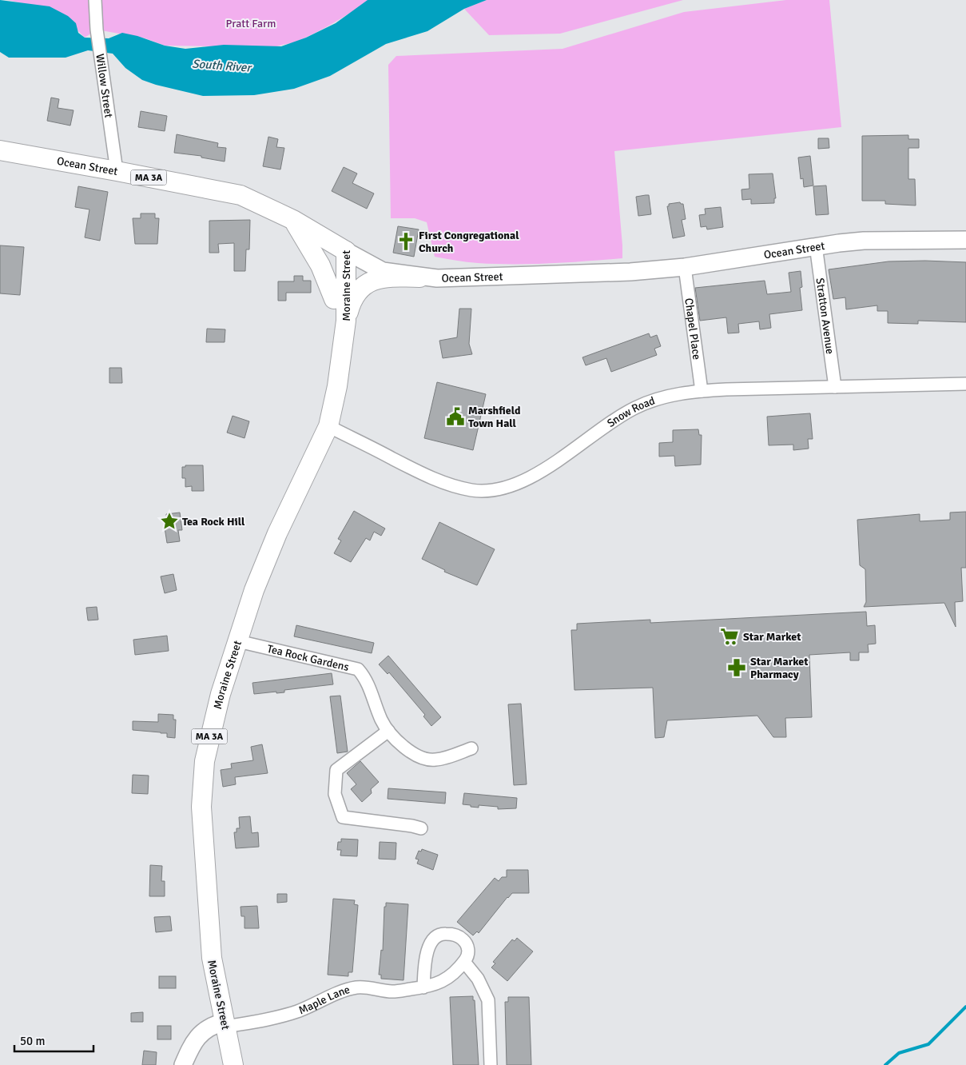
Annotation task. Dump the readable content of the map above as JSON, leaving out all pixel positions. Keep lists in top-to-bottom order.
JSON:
{
  "streets": {
    "main road": ["Ocean Street", "MA 3A", "Moraine Street"],
    "street": [
      "Willow Street",
      "Stratton Avenue",
      "Chapel Place",
      "Snow Road",
      "Tea Rock Gardens",
      "Maple Lane"
    ]
  },
  "crossings": [
    ["Willow Street", "Ocean Street"],
    ["Ocean Street", "MA 3A"],
    ["Ocean Street", "Moraine Street"],
    ["Ocean Street", "Stratton Avenue"],
    ["Ocean Street", "Chapel Place"],
    ["MA 3A", "Moraine Street"],
    ["Moraine Street", "Snow Road"],
    ["Moraine Street", "Tea Rock Gardens"],
    ["Moraine Street", "Maple Lane"],
    ["Stratton Avenue", "Snow Road"],
    ["Chapel Place", "Snow Road"]
  ],
  "water": ["South River"],
  "parks": ["Pratt Farm"],
  "places": {
    "church": ["First Congregational Church"],
    "public building": ["Marshfield Town Hall"],
    "place": ["Tea Rock Hill"],
    "supermarket": ["Star Market"],
    "pharmacy": ["Star Market Pharmacy"]
  },
  "scale_bar": "50 m"
}
